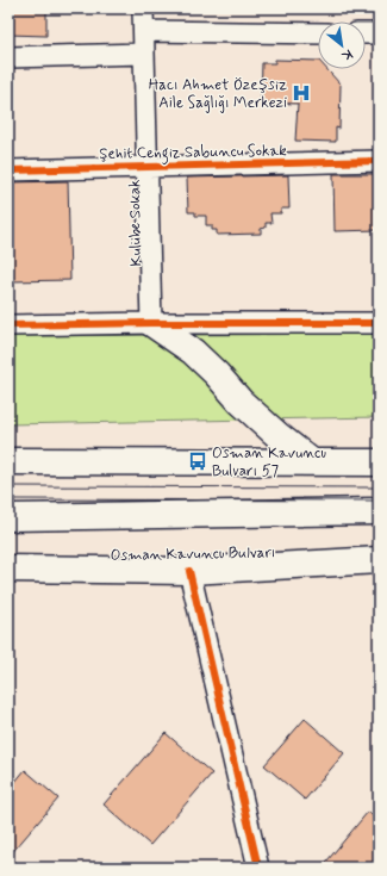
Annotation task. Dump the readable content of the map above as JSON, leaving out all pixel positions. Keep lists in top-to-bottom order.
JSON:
{
  "streets": {
    "highway": ["Osman Kavuncu Bulvarı"],
    "street": ["Şehit Cengiz Sabuncu Sokak", "Kulübe Sokak"]
  },
  "crossings": [
    ["Şehit Cengiz Sabuncu Sokak", "Kulübe Sokak"]
  ],
  "places": {
    "hospital": ["Hacı Ahmet Özeşsiz Aile Sağlığı Merkezi"],
    "bus stop": ["Osman Kavuncu Bulvarı 57"]
  },
  "north": "bottom right"
}
